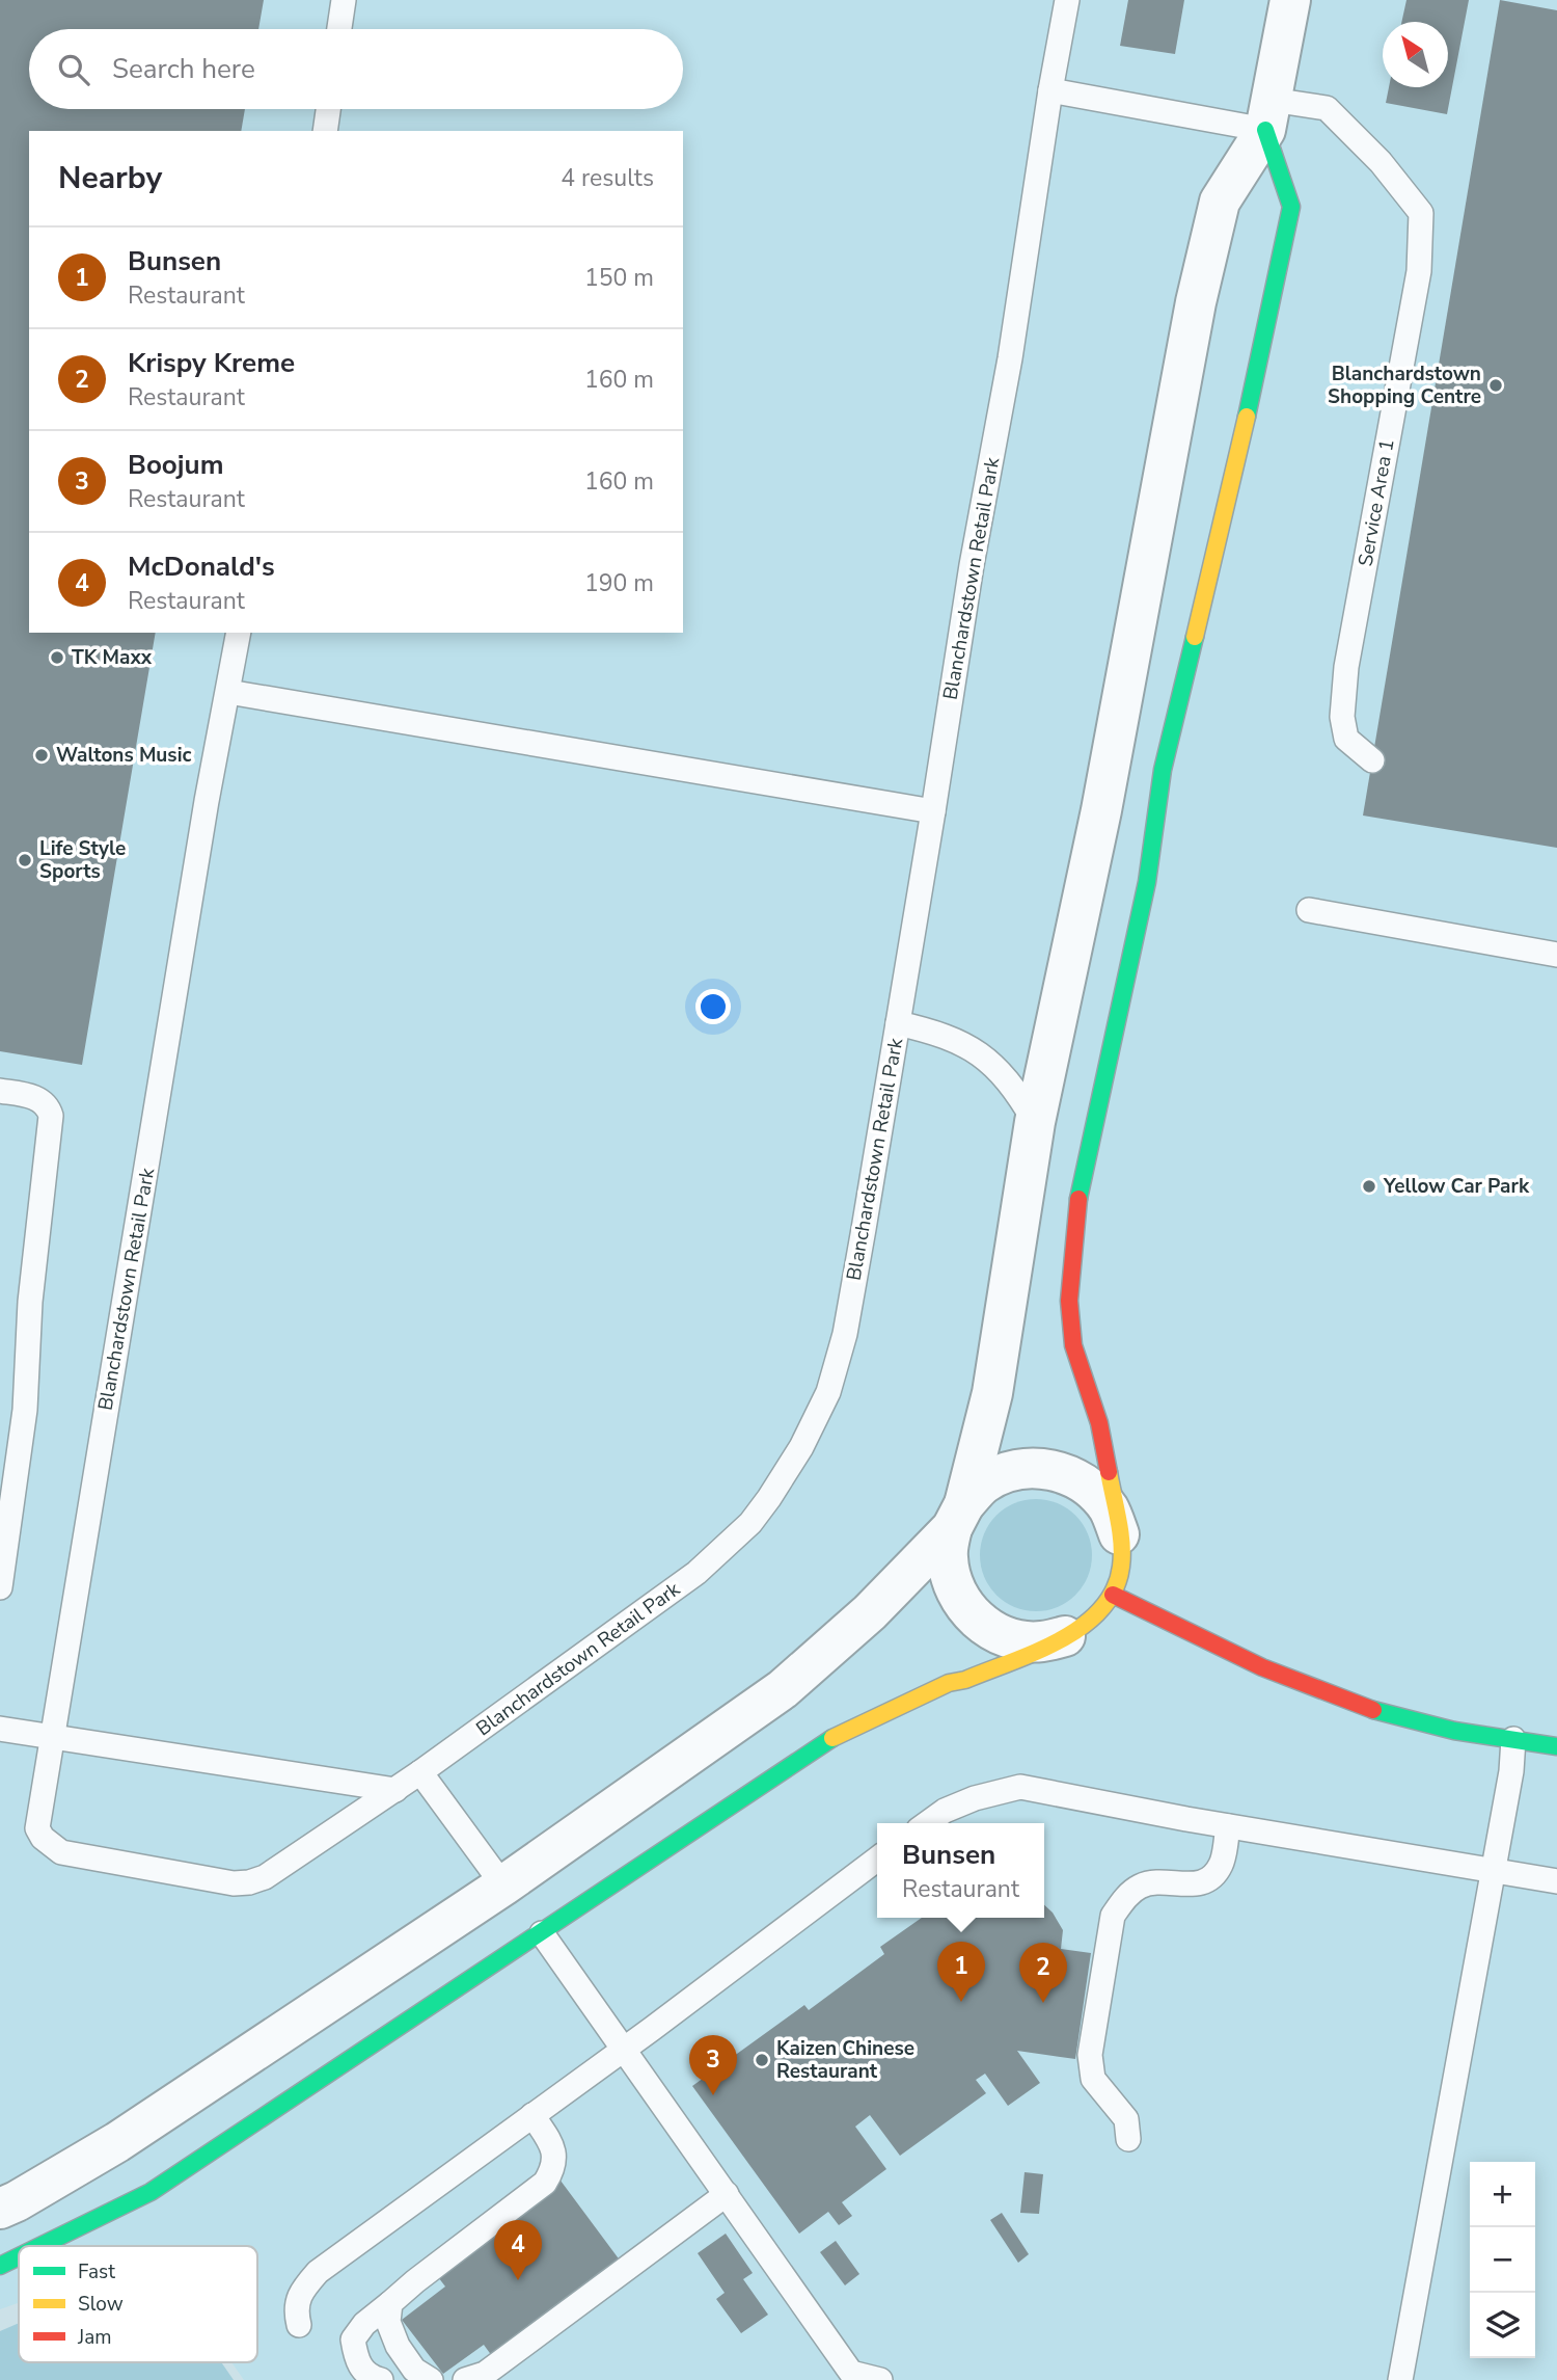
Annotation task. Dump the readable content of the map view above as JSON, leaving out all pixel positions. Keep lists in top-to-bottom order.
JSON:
{
  "streets": {
    "lane": ["Service Area 1", "Blanchardstown Retail Park"]
  },
  "places": [
    "Blanchardstown Shopping Centre",
    "TK Maxx",
    "Waltons Music",
    "Life Style Sports",
    "Yellow Car Park",
    "Kaizen Chinese Restaurant"
  ],
  "legend": ["Fast", "Slow", "Jam"],
  "north": "top left",
  "page": {
    "search": "Search here",
    "heading": ["Nearby", "4 results"],
    "list": [
      {
        "mark": "1",
        "name": "Bunsen",
        "note": "Restaurant",
        "value": "150 m"
      },
      {
        "mark": "2",
        "name": "Krispy Kreme",
        "note": "Restaurant",
        "value": "160 m"
      },
      {
        "mark": "3",
        "name": "Boojum",
        "note": "Restaurant",
        "value": "160 m"
      },
      {
        "mark": "4",
        "name": "McDonald's",
        "note": "Restaurant",
        "value": "190 m"
      }
    ],
    "popup": ["Bunsen", "Restaurant"],
    "pins": [
      "1",
      "2",
      "3",
      "4"
    ],
    "map_buttons": ["+", "−"]
  }
}
